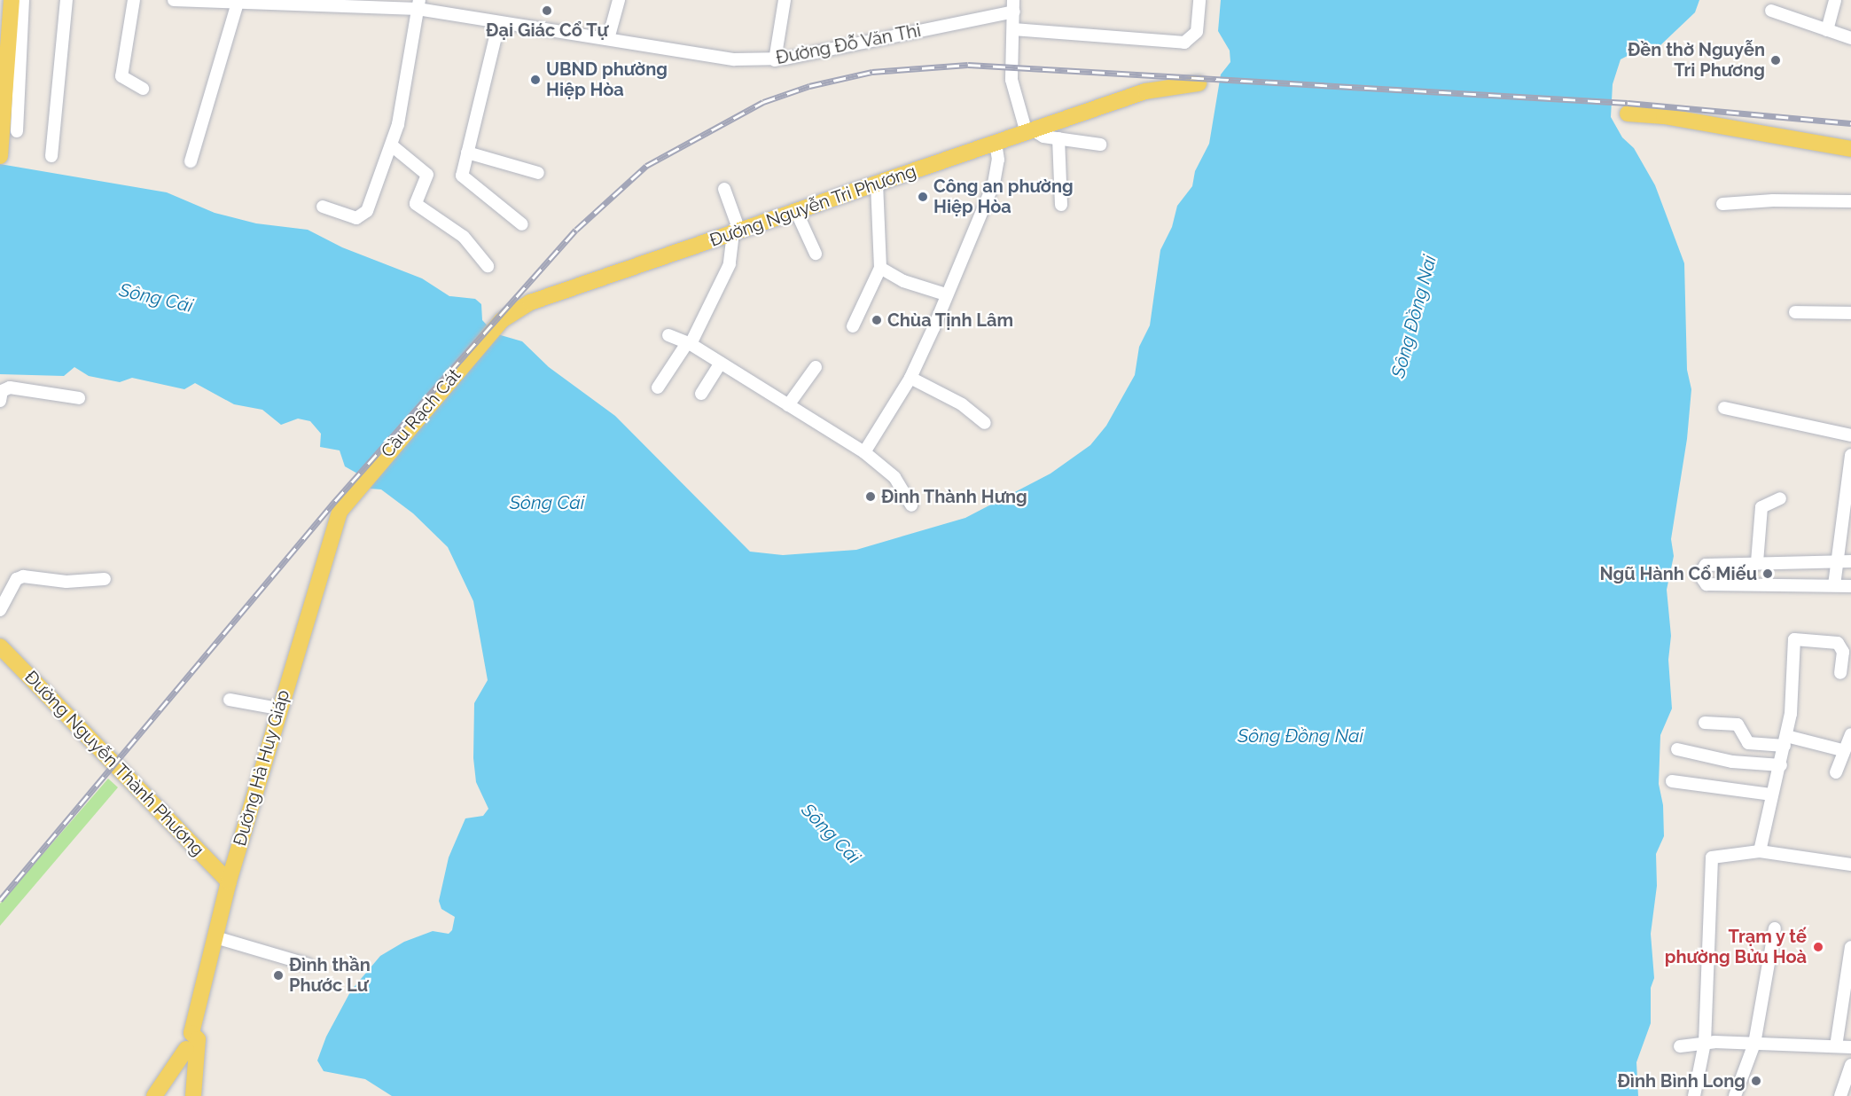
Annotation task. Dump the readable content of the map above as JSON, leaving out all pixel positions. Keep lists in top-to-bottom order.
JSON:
{
  "streets": {
    "main road": [
      "Đường Nguyễn Tri Phương",
      "Cầu Rạch Cát",
      "Đường Nguyễn Thành Phương",
      "Đường Hà Huy Giáp"
    ],
    "street": ["Đường Đỗ Văn Thi"]
  },
  "crossings": [
    ["Đường Nguyễn Tri Phương", "Cầu Rạch Cát"],
    ["Cầu Rạch Cát", "Đường Hà Huy Giáp"],
    ["Đường Nguyễn Thành Phương", "Đường Hà Huy Giáp"]
  ],
  "water": ["Sông Cái", "Sông Đồng Nai"],
  "places": [
    "Đại Giác Cổ Tự",
    "Đền thờ Nguyễn Tri Phương",
    "UBND phường Hiệp Hòa",
    "Công an phường Hiệp Hòa",
    "Chùa Tịnh Lâm",
    "Đình Thành Hưng",
    "Ngũ Hành Cổ Miếu",
    "Trạm y tế phường Bửu Hoà",
    "Đình thần Phước Lư",
    "Đình Bình Long"
  ]
}
